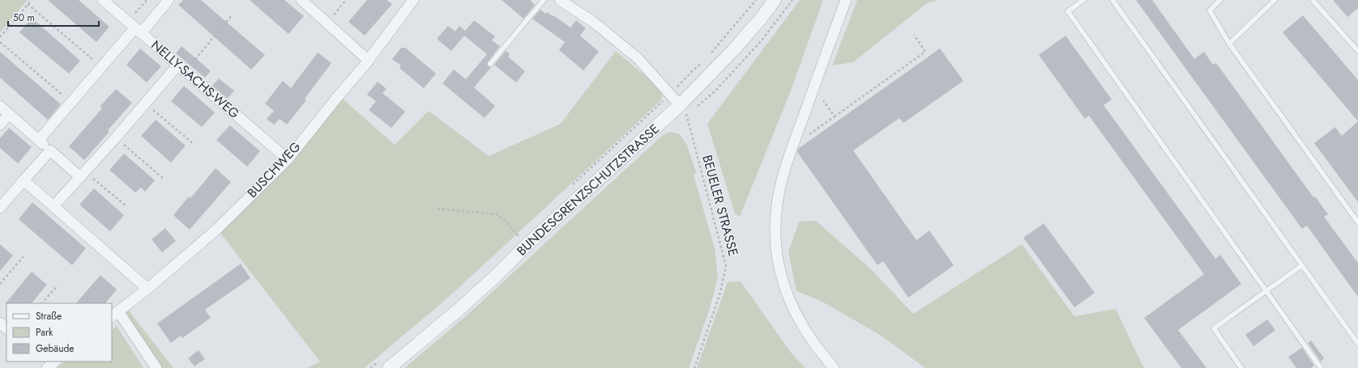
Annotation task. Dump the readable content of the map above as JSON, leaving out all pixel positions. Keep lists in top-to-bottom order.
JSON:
{
  "streets": {
    "street": ["NELLY-SACHS-WEG", "BUSCHWEG", "BUNDESGRENZSCHUTZSTRASSE"],
    "path": ["BEUELER STRASSE"]
  },
  "crossings": [
    ["NELLY-SACHS-WEG", "BUSCHWEG"],
    ["BUNDESGRENZSCHUTZSTRASSE", "BEUELER STRASSE"]
  ],
  "legend": ["Straße", "Park", "Gebäude"],
  "scale_bar": "50 m"
}
